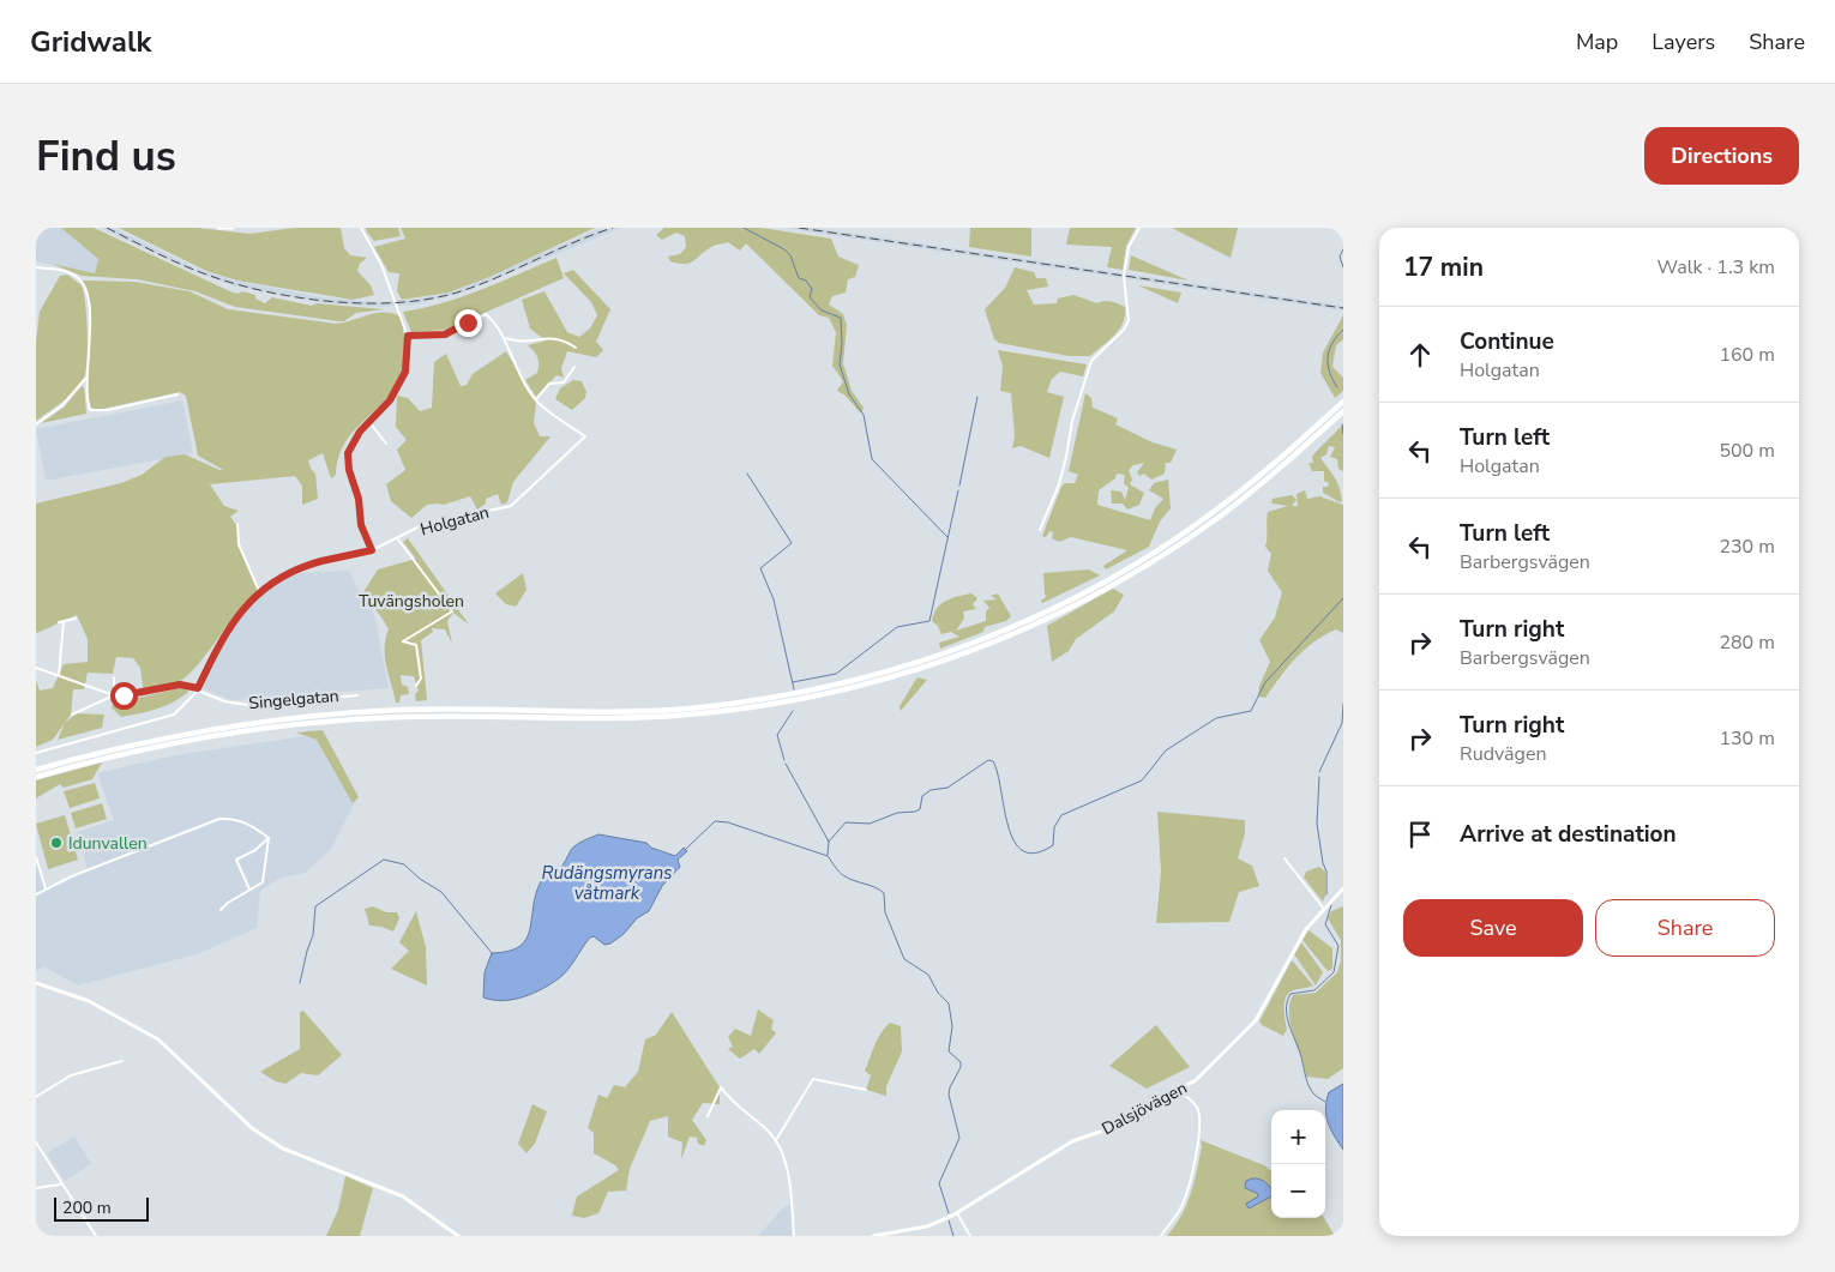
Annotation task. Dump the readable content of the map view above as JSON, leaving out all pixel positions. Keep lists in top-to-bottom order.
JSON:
{
  "streets": {
    "street": ["Holgatan", "Singelgatan", "Dalsjövägen"]
  },
  "crossings": [
    ["Holgatan", "Singelgatan"]
  ],
  "water": ["Rudängsmyrans våtmark"],
  "parks": ["Tuvängsholen"],
  "places": ["Idunvallen"],
  "scale_bar": "200 m",
  "page": {
    "header": "Gridwalk",
    "nav": ["Map", "Layers", "Share"],
    "buttons": [
      "Directions",
      ["Save", "Share"]
    ],
    "title": "Find us",
    "heading": ["17 min", "Walk · 1.3 km"],
    "list": [
      ["Continue", "Holgatan", "160 m"],
      ["Turn left", "Holgatan", "500 m"],
      ["Turn left", "Barbergsvägen", "230 m"],
      ["Turn right", "Barbergsvägen", "280 m"],
      ["Turn right", "Rudvägen", "130 m"],
      "Arrive at destination"
    ],
    "map_buttons": ["+", "−"],
    "scale": "200 m"
  }
}
